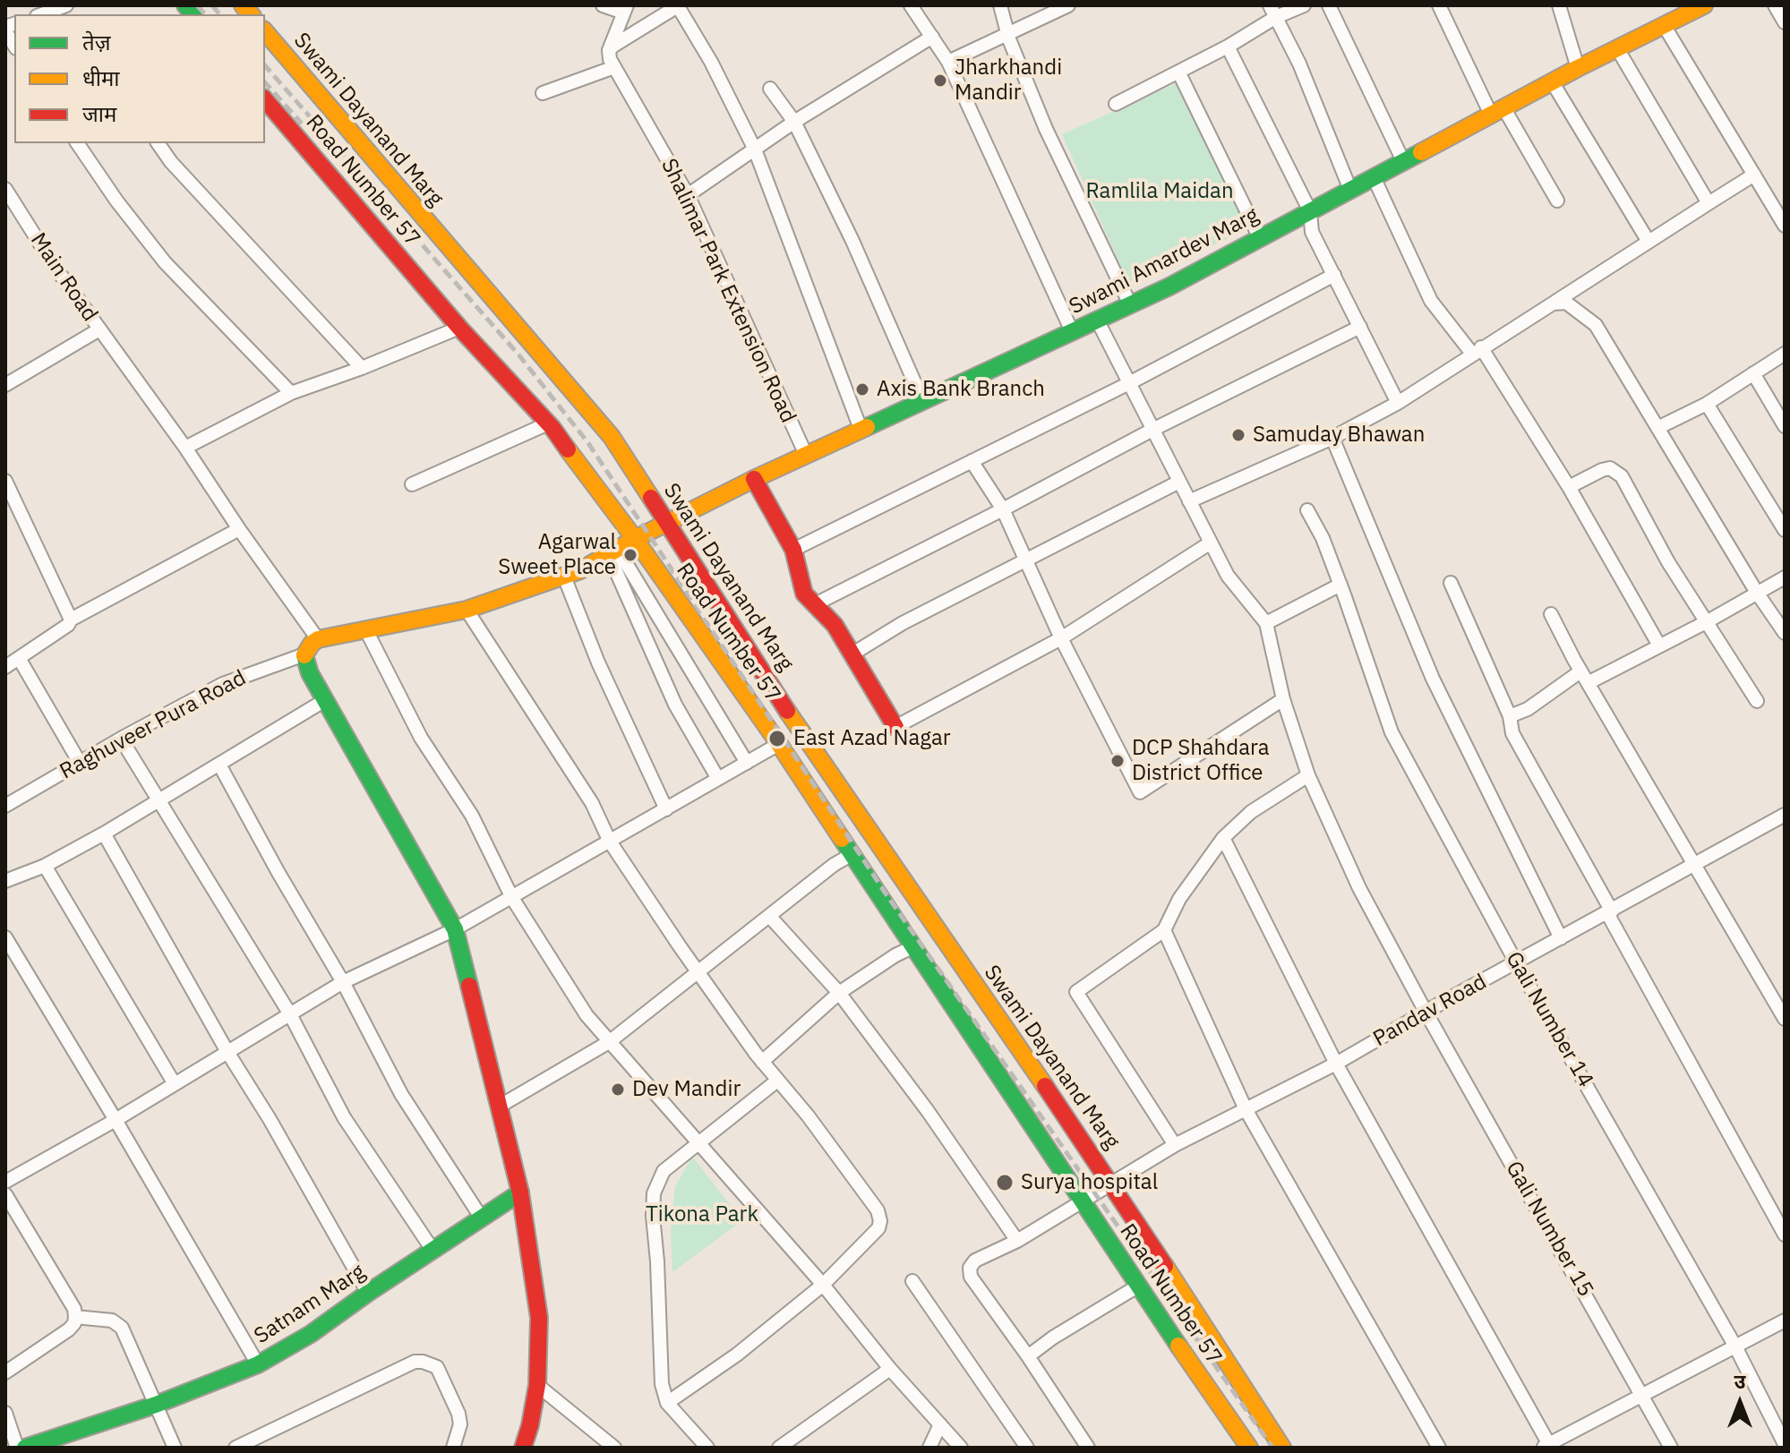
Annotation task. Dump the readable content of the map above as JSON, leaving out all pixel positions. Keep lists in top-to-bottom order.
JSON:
{
  "streets": {
    "main road": [
      "Swami Dayanand Marg",
      "Road Number 57",
      "Swami Amardev Marg",
      "Satnam Marg"
    ],
    "street": [
      "Main Road",
      "Shalimar Park Extension Road",
      "Raghuveer Pura Road",
      "Pandav Road",
      "Gali Number 14",
      "Gali Number 15"
    ]
  },
  "crossings": [
    ["Swami Dayanand Marg", "Road Number 57"],
    ["Swami Dayanand Marg", "Swami Amardev Marg"],
    ["Swami Dayanand Marg", "Pandav Road"],
    ["Road Number 57", "Swami Amardev Marg"],
    ["Road Number 57", "Pandav Road"],
    ["Swami Amardev Marg", "Shalimar Park Extension Road"],
    ["Pandav Road", "Gali Number 14"],
    ["Pandav Road", "Gali Number 15"]
  ],
  "parks": ["Ramlila Maidan", "Tikona Park"],
  "places": [
    "Jharkhandi Mandir",
    "Axis Bank Branch",
    "Samuday Bhawan",
    "Agarwal Sweet Place",
    "East Azad Nagar",
    "DCP Shahdara District Office",
    "Dev Mandir",
    "Surya hospital"
  ],
  "legend": ["तेज़", "धीमा", "जाम"],
  "north": "top"
}
